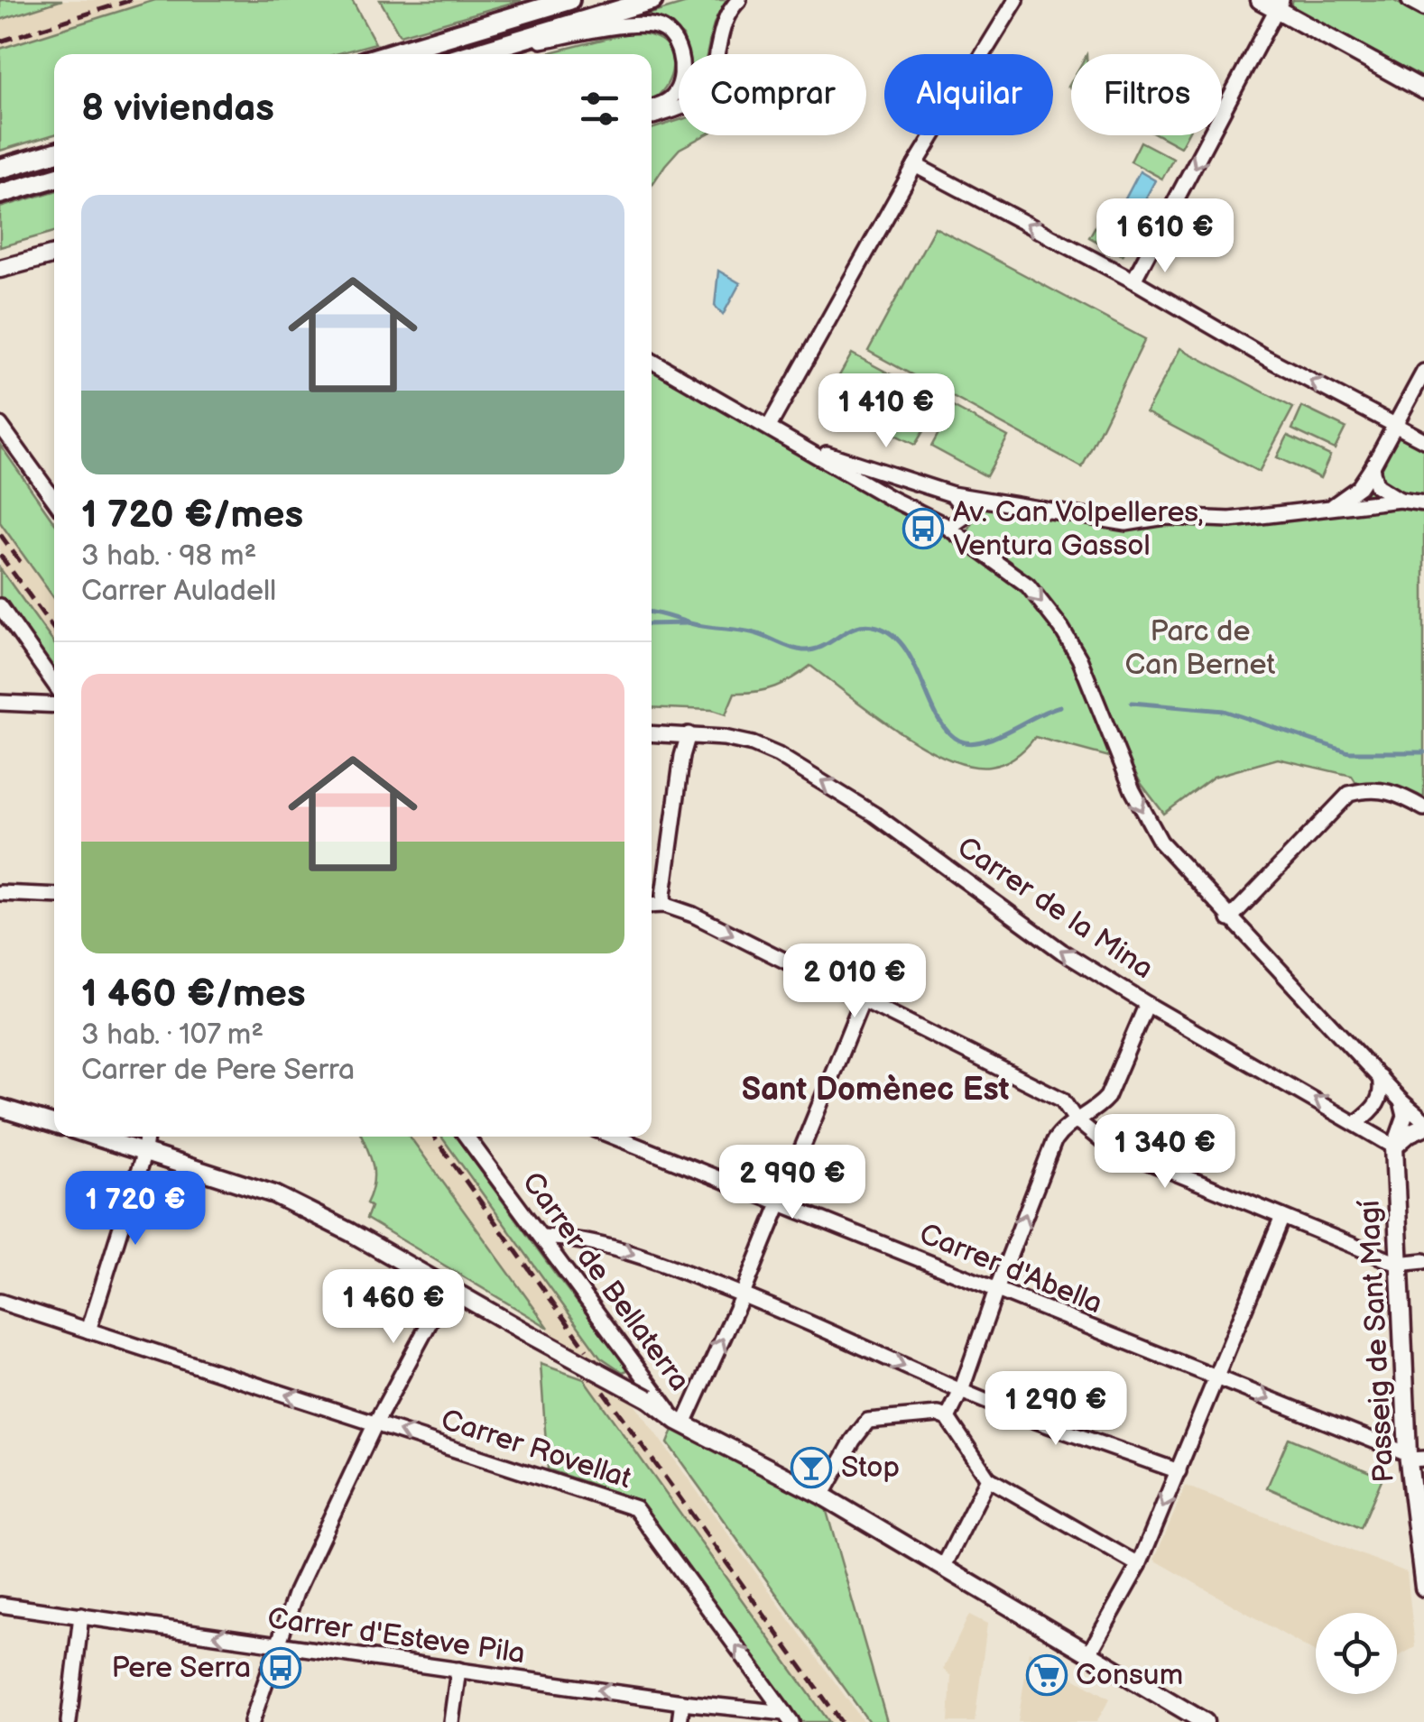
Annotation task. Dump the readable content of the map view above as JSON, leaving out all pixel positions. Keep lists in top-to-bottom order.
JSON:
{
  "streets": {
    "street": [
      "Carrer de la Mina",
      "Carrer d'Abella",
      "Carrer de Bellaterra",
      "Passeig de Sant Magí",
      "Carrer Rovellat",
      "Carrer d'Esteve Pila"
    ]
  },
  "crossings": [
    ["Carrer de la Mina", "Passeig de Sant Magí"],
    ["Carrer d'Abella", "Passeig de Sant Magí"],
    ["Carrer Rovellat", "Carrer d'Esteve Pila"]
  ],
  "one_way": ["Carrer Rovellat", "Carrer d'Esteve Pila"],
  "districts": ["Sant Domènec Est"],
  "parks": ["Parc de Can Bernet"],
  "places": {
    "bus stop": ["Av. Can Volpelleres, Ventura Gassol", "Pere Serra"],
    "bar": ["Stop"],
    "supermarket": ["Consum"]
  },
  "page": {
    "chip": ["Comprar", "Alquilar", "Filtros"],
    "heading": "8 viviendas",
    "list": [
      {
        "name": "1 720 €/mes",
        "note": "3 hab. · 98 m² · Carrer Auladell"
      },
      {
        "name": "1 460 €/mes",
        "note": "3 hab. · 107 m² · Carrer de Pere Serra"
      }
    ],
    "price": [
      "1 610 €",
      "1 410 €",
      "2 010 €",
      "1 340 €",
      "2 990 €",
      "1 720 €",
      "1 460 €",
      "1 290 €"
    ]
  }
}
